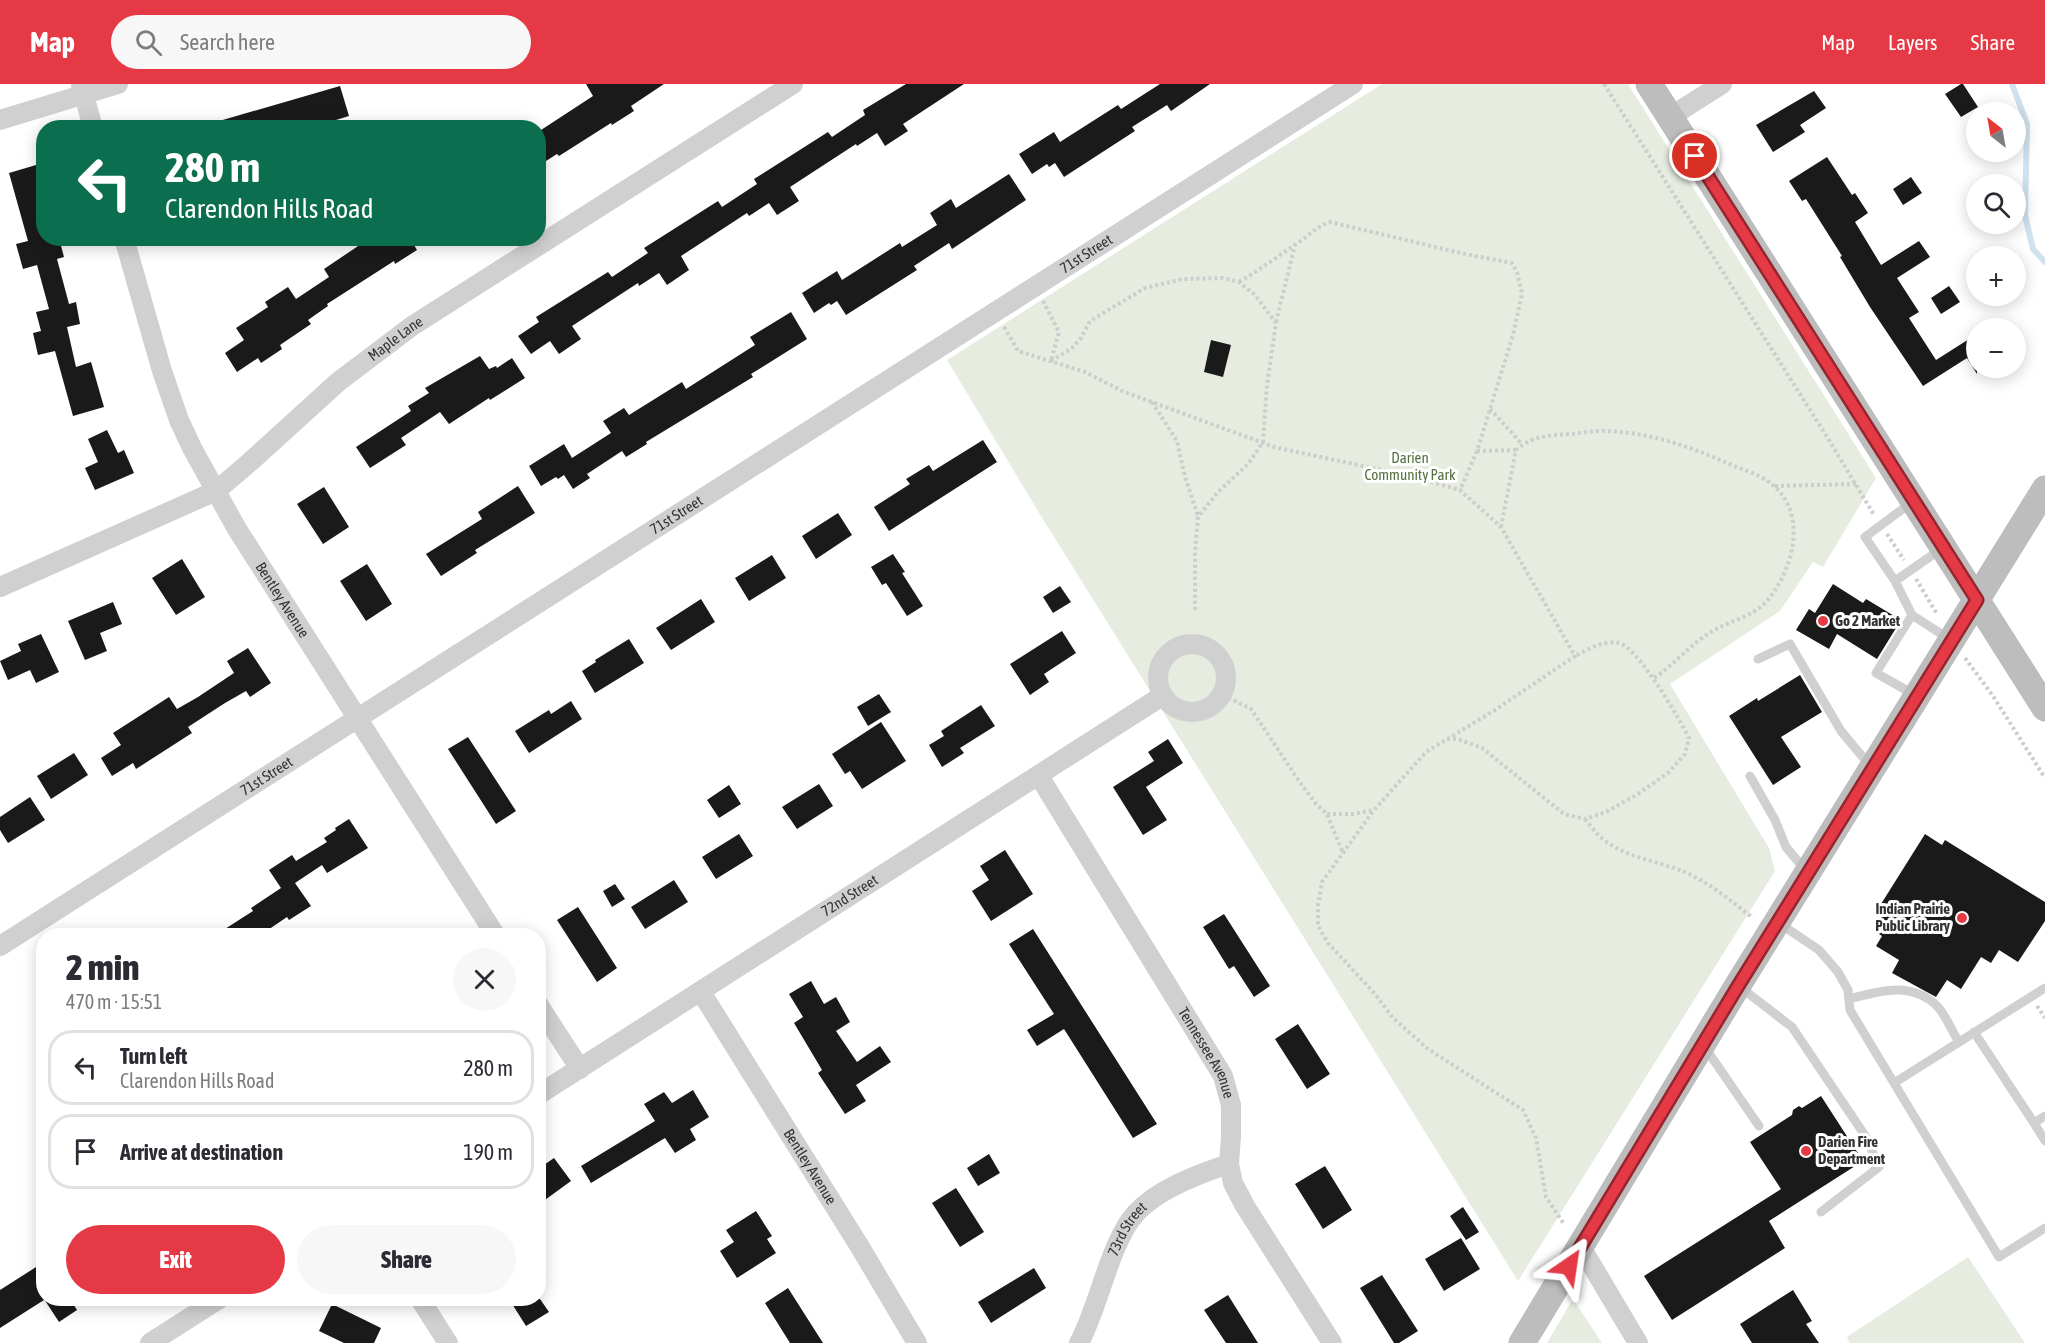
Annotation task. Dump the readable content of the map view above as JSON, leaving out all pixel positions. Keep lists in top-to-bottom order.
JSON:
{
  "streets": {
    "street": [
      "71st Street",
      "Maple Lane",
      "Bentley Avenue",
      "72nd Street",
      "Tennessee Avenue",
      "73rd Street"
    ]
  },
  "crossings": [
    ["71st Street", "Bentley Avenue"],
    ["Maple Lane", "Bentley Avenue"],
    ["Bentley Avenue", "72nd Street"],
    ["72nd Street", "Tennessee Avenue"],
    ["Tennessee Avenue", "73rd Street"]
  ],
  "parks": ["Darien Community Park"],
  "places": ["Go 2 Market", "Indian Prairie Public Library", "Darien Fire Department"],
  "north": "top left",
  "page": {
    "header": "Map",
    "search": "Search here",
    "nav": ["Map", "Layers", "Share"],
    "map_buttons": ["+", "−"],
    "turn": ["280 m", "Clarendon Hills Road"],
    "heading": ["2 min", "470 m · 15:51"],
    "list": [
      {
        "name": "Turn left",
        "note": "Clarendon Hills Road",
        "value": "280 m"
      },
      {
        "name": "Arrive at destination",
        "value": "190 m"
      }
    ],
    "buttons": ["Exit", "Share"]
  }
}
